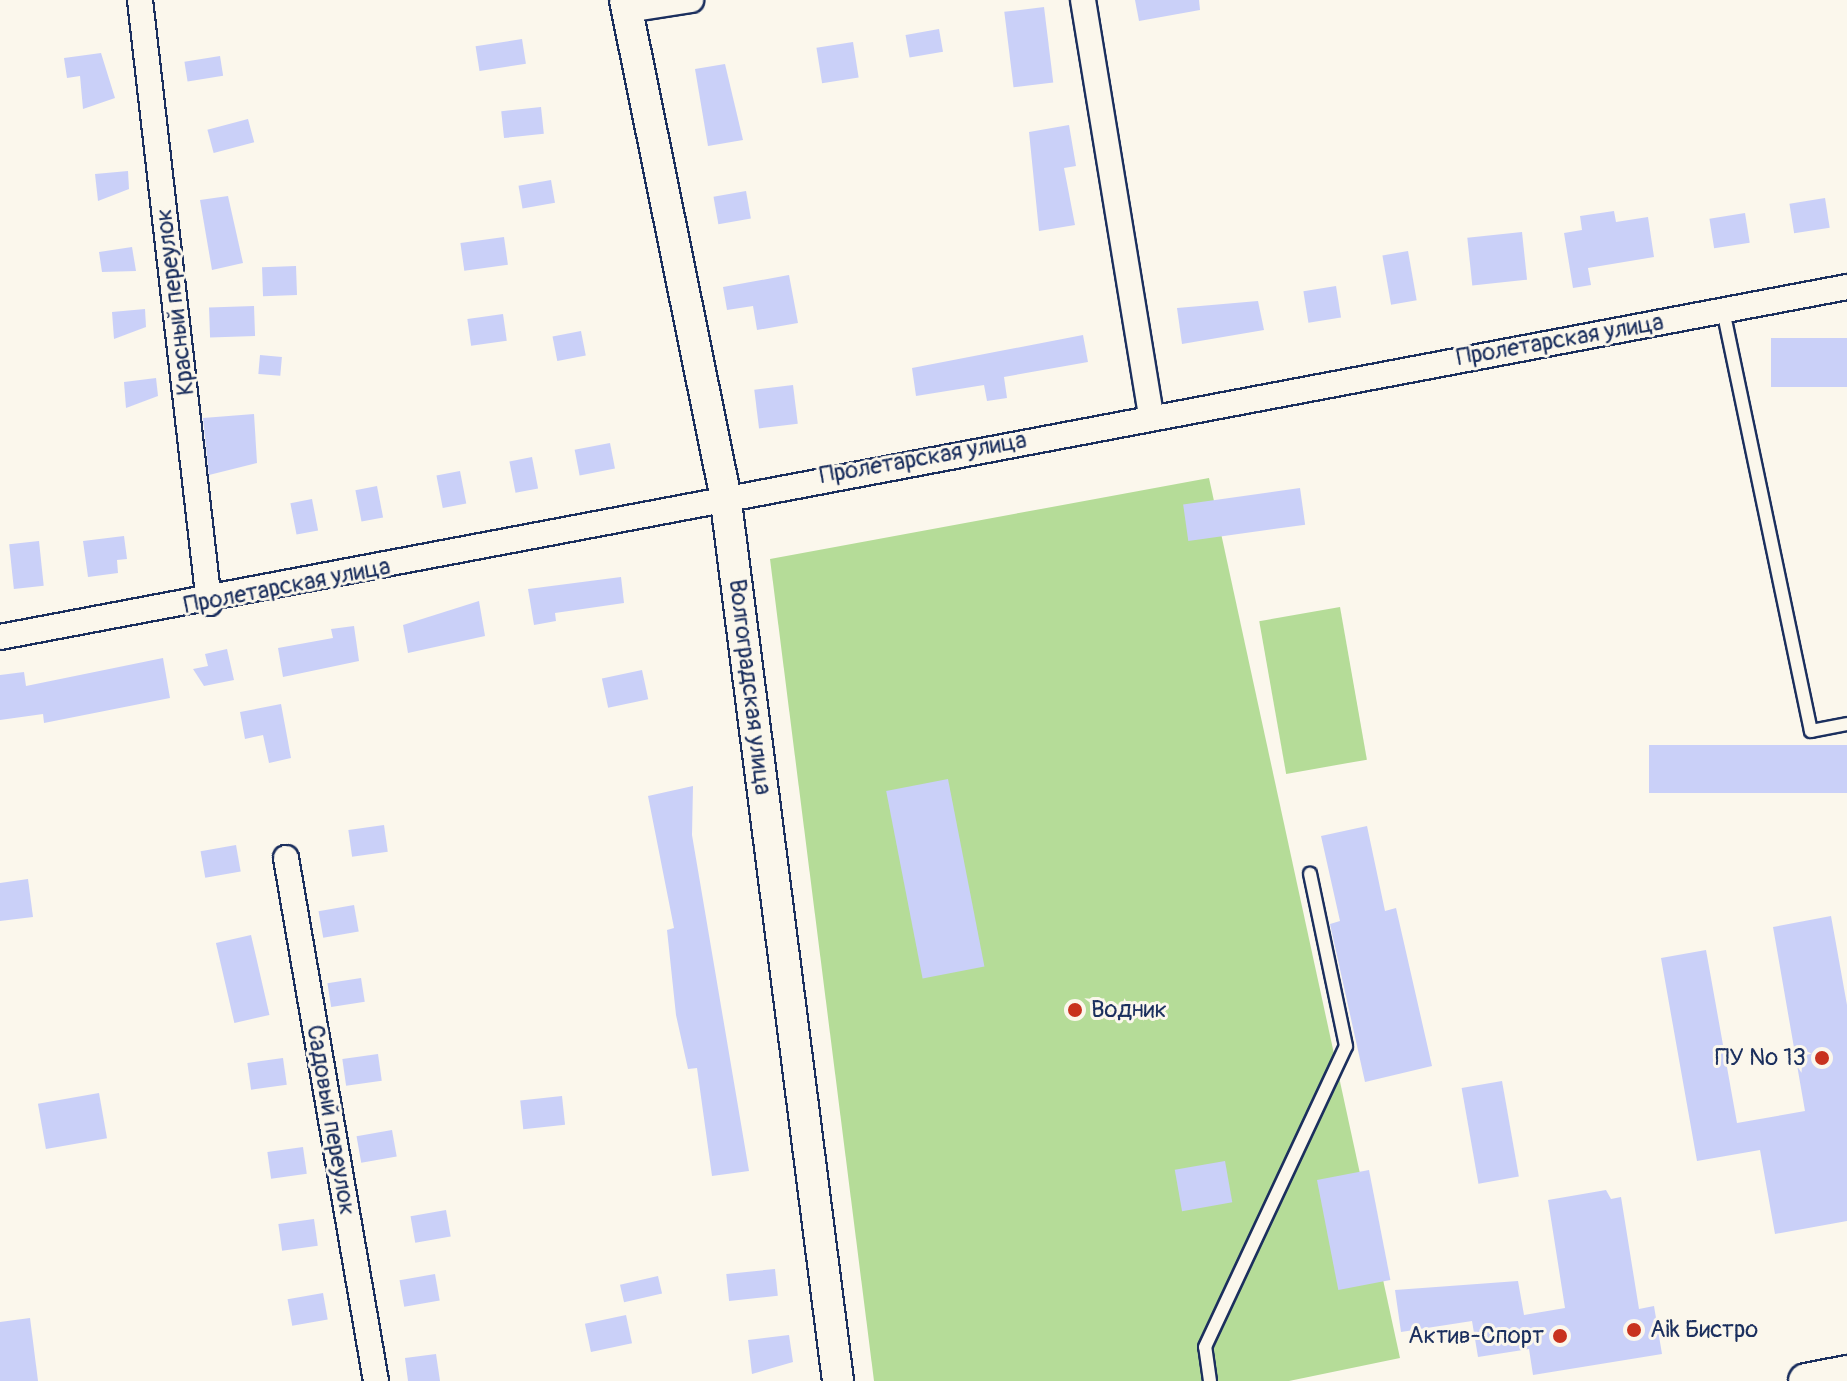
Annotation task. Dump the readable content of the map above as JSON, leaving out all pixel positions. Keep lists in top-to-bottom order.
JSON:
{
  "streets": {
    "street": [
      "Красный переулок",
      "Пролетарская улица",
      "Волгоградская улица",
      "Садовый переулок"
    ]
  },
  "crossings": [
    ["Красный переулок", "Пролетарская улица"],
    ["Пролетарская улица", "Волгоградская улица"]
  ],
  "places": [
    "Водник",
    "ПУ № 13",
    "Aik Бистро",
    "Актив-Спорт"
  ]
}
